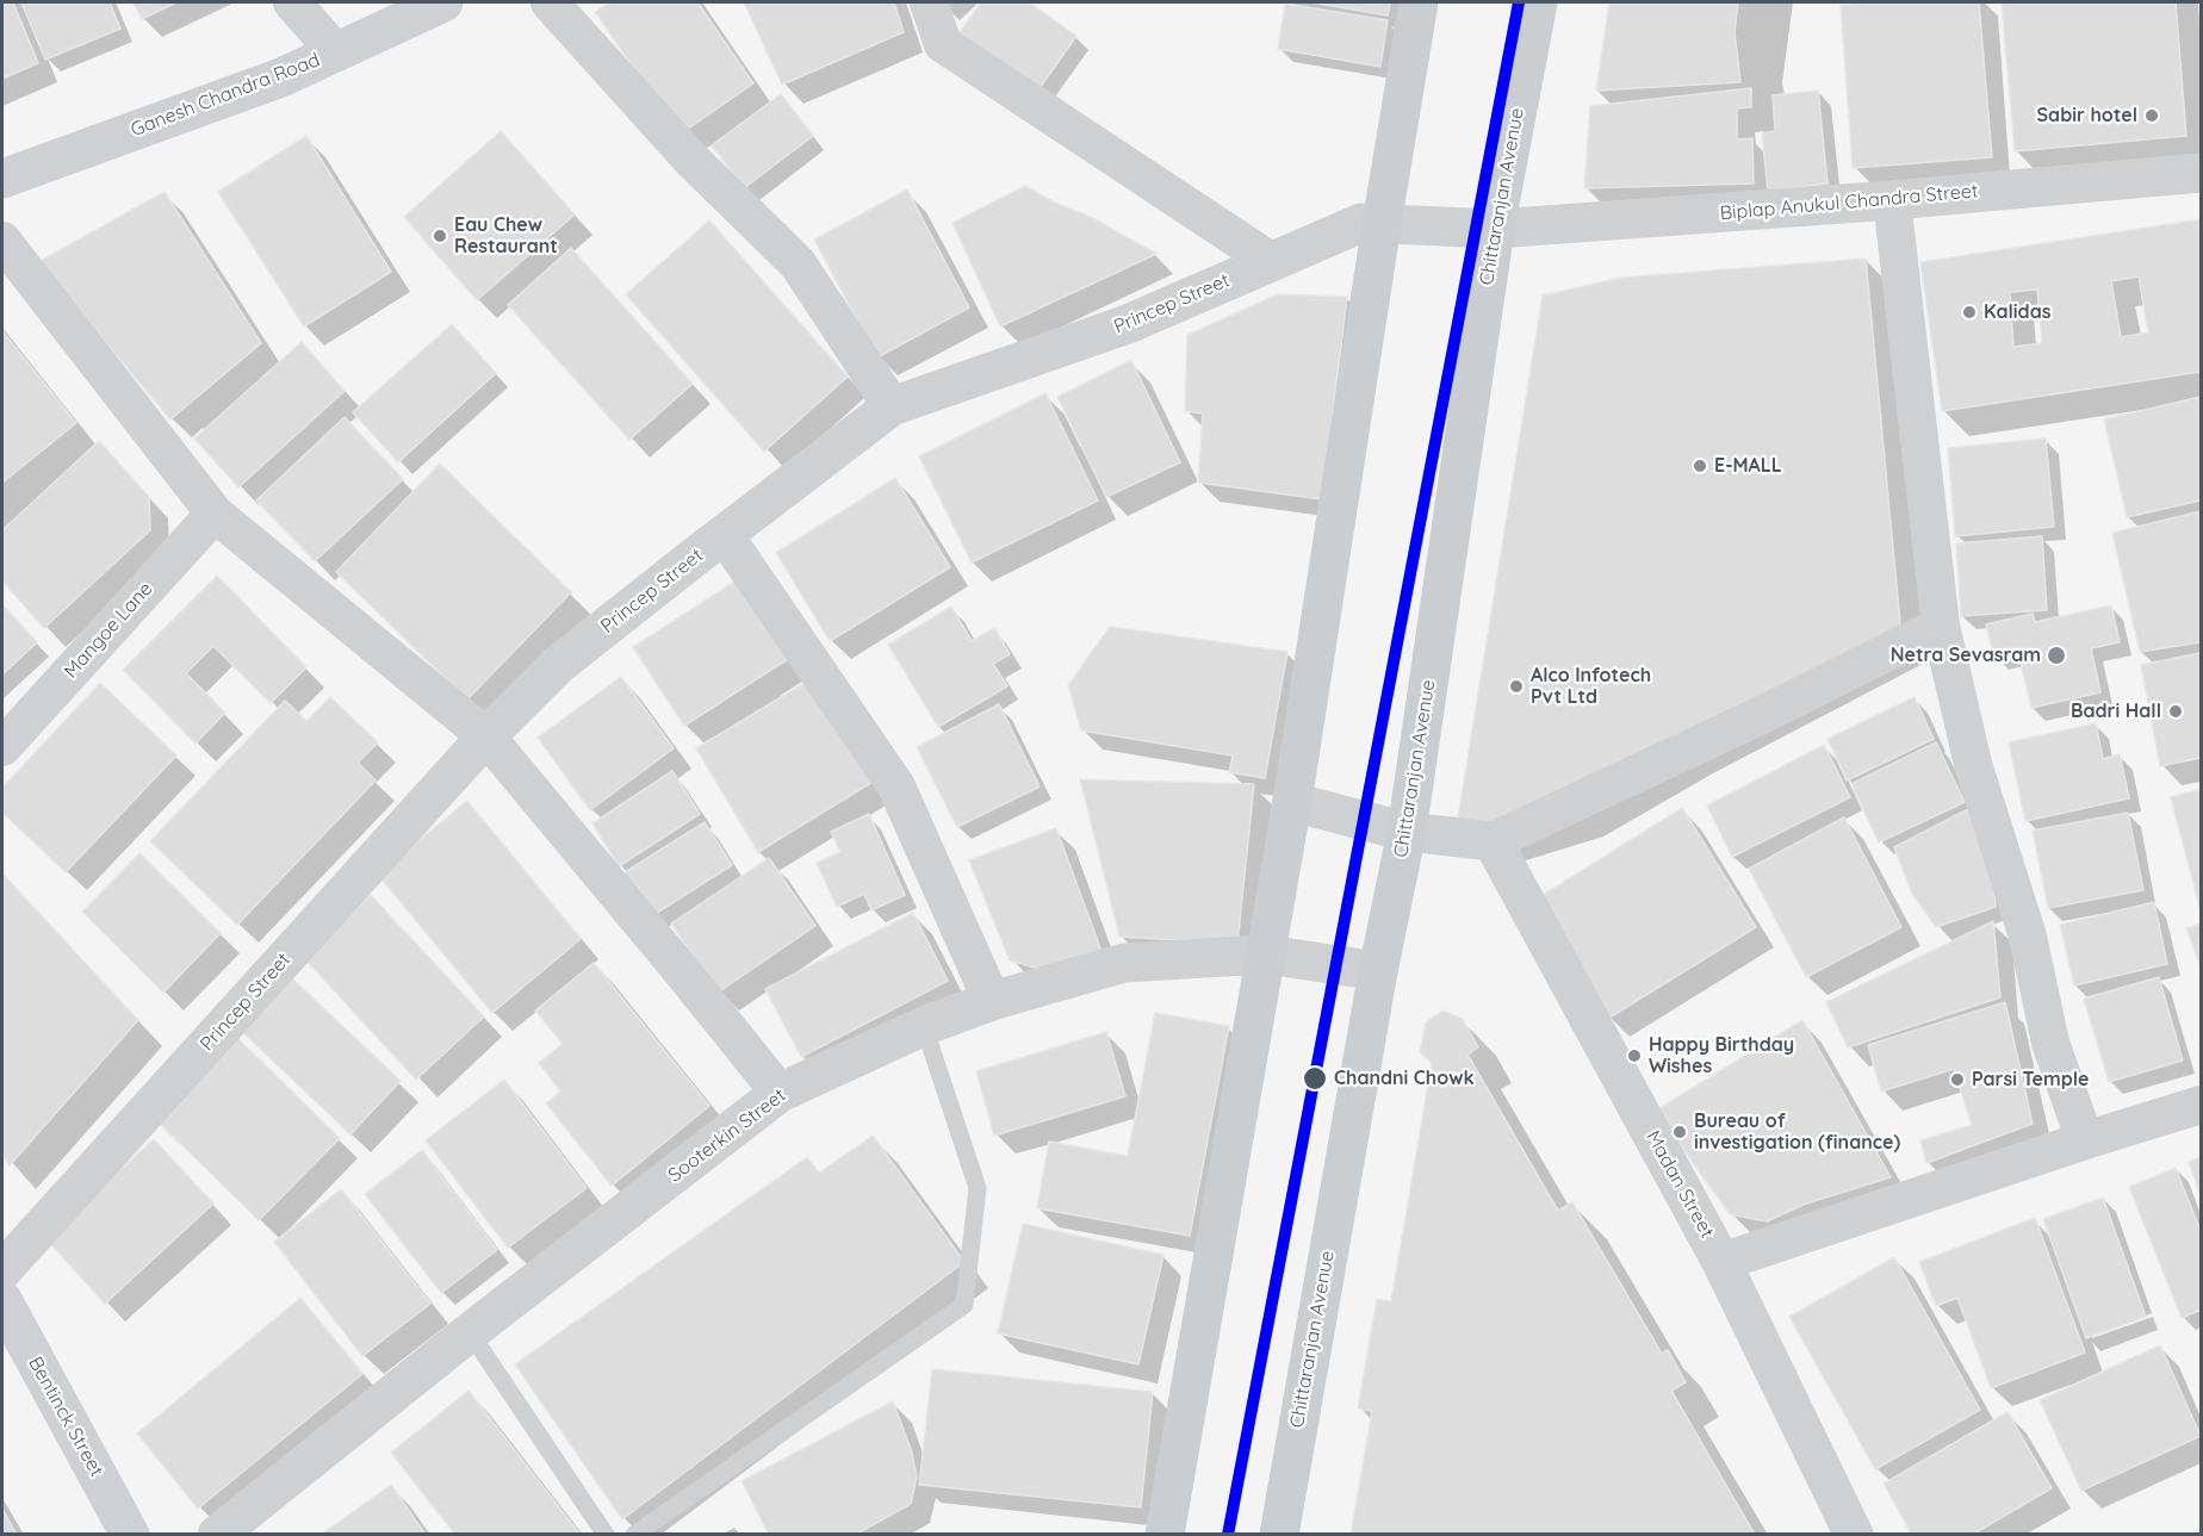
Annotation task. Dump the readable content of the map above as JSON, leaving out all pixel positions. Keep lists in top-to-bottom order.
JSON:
{
  "streets": {
    "main road": ["Ganesh Chandra Road", "Chittaranjan Avenue", "Bentinck Street"],
    "street": [
      "Biplap Anukul Chandra Street",
      "Princep Street",
      "Mangoe Lane",
      "Sooterkin Street",
      "Madan Street"
    ]
  },
  "crossings": [
    ["Chittaranjan Avenue", "Biplap Anukul Chandra Street"],
    ["Chittaranjan Avenue", "Princep Street"],
    ["Chittaranjan Avenue", "Sooterkin Street"],
    ["Biplap Anukul Chandra Street", "Princep Street"]
  ],
  "places": [
    "Sabir hotel",
    "Eau Chew Restaurant",
    "Kalidas",
    "E-MALL",
    "Netra Sevasram",
    "Alco Infotech Pvt Ltd",
    "Badri Hall",
    "Happy Birthday Wishes",
    "Chandni Chowk",
    "Parsi Temple",
    "Bureau of investigation (finance)"
  ]
}
